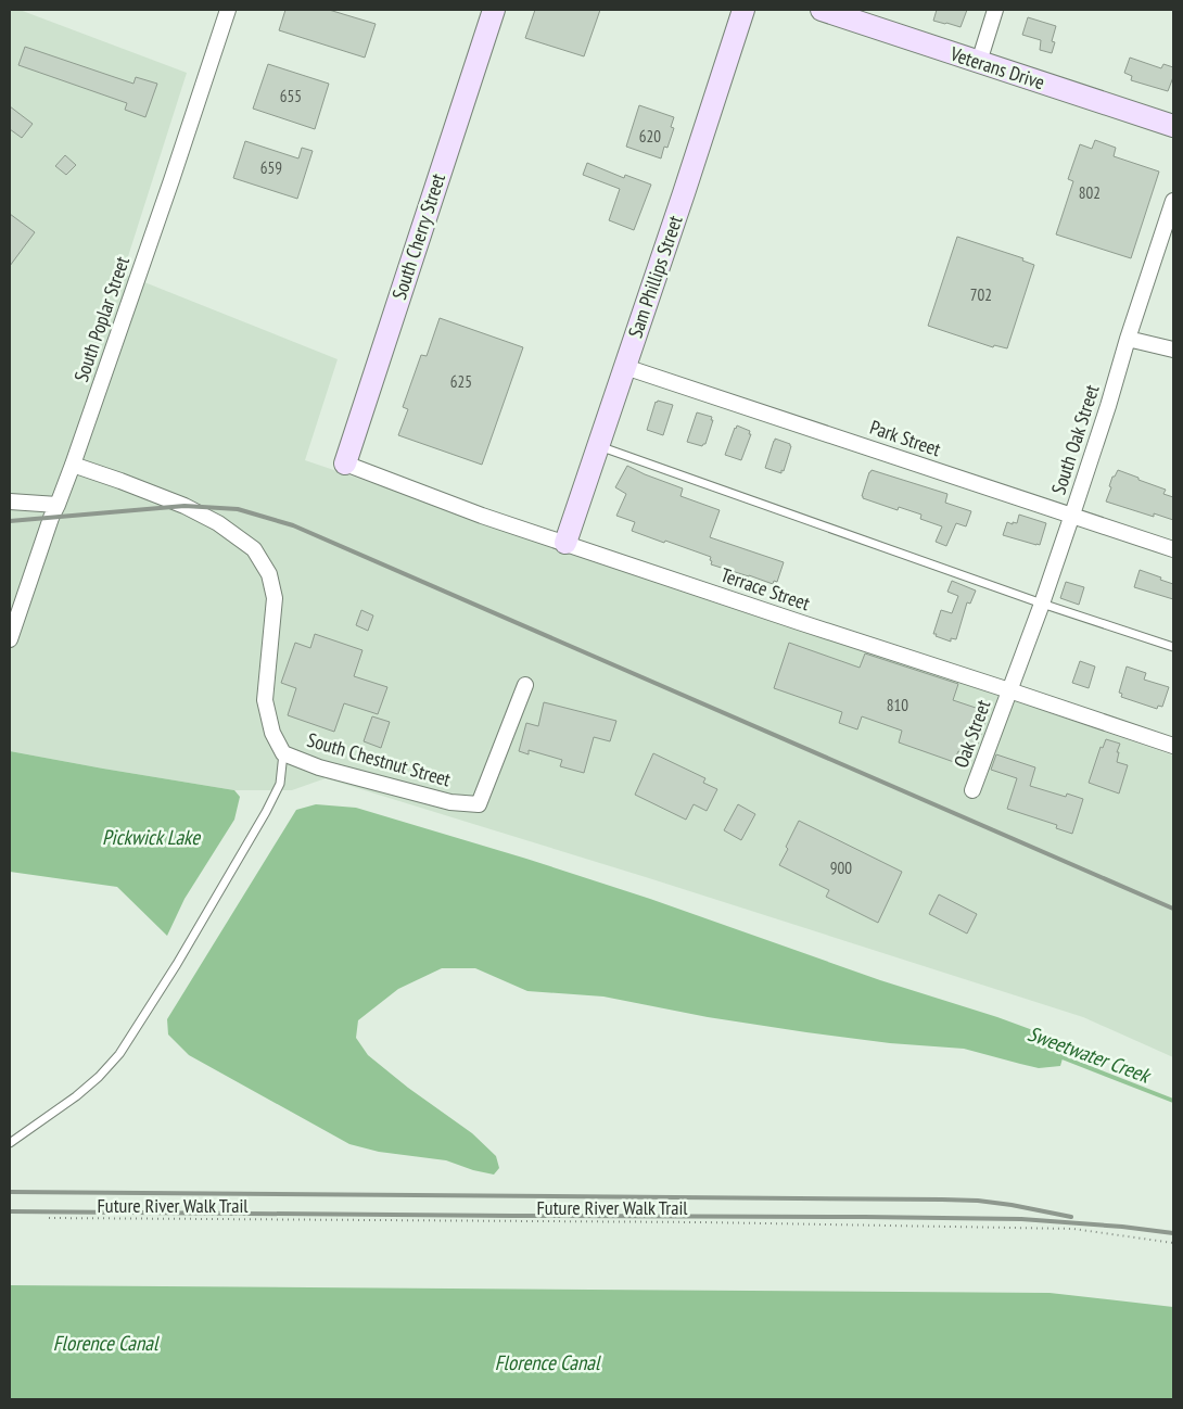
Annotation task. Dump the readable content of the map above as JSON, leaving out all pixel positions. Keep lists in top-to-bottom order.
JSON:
{
  "streets": {
    "street": [
      "Veterans Drive",
      "South Cherry Street",
      "Sam Phillips Street",
      "South Poplar Street",
      "Park Street",
      "South Oak Street",
      "Terrace Street",
      "Oak Street",
      "South Chestnut Street"
    ],
    "path": ["Future River Walk Trail"]
  },
  "crossings": [
    ["South Cherry Street", "Terrace Street"],
    ["Sam Phillips Street", "Park Street"],
    ["Sam Phillips Street", "Terrace Street"],
    ["South Poplar Street", "South Chestnut Street"],
    ["Park Street", "South Oak Street"],
    ["South Oak Street", "Terrace Street"],
    ["South Oak Street", "Oak Street"],
    ["Terrace Street", "Oak Street"]
  ],
  "water": ["Pickwick Lake", "Sweetwater Creek", "Florence Canal"],
  "house_numbers": [
    "655",
    "620",
    "659",
    "802",
    "702",
    "625",
    "810",
    "900"
  ]
}
